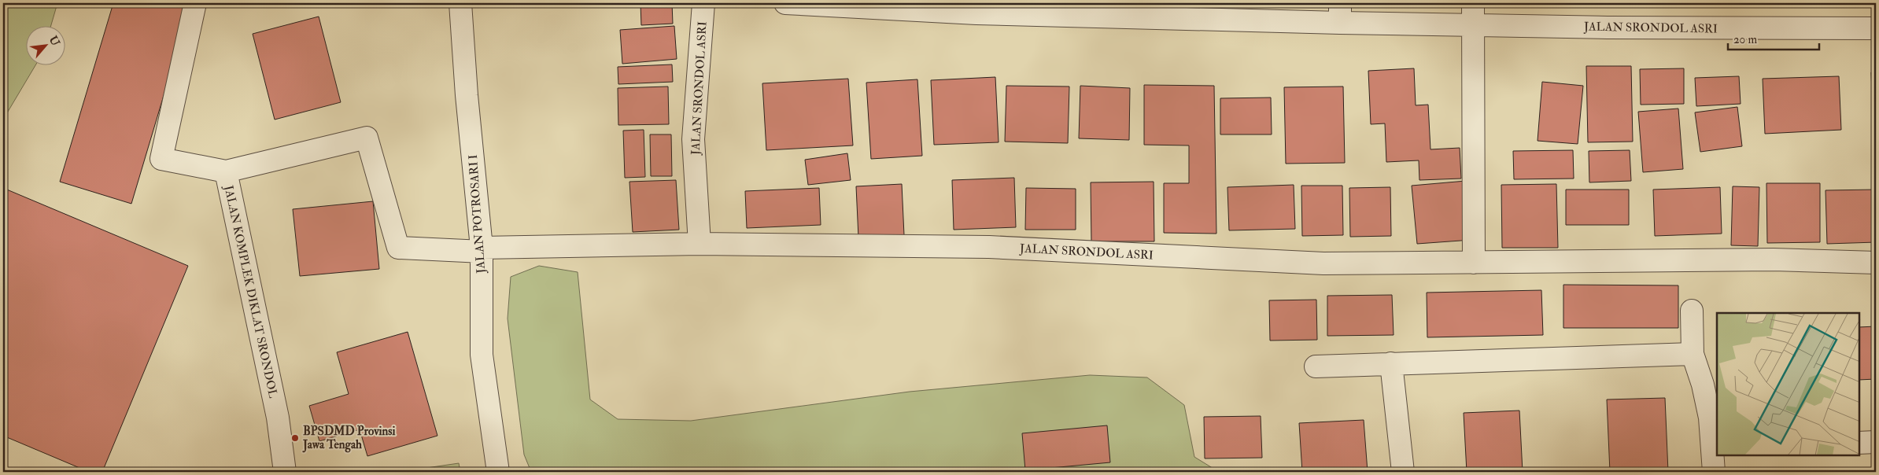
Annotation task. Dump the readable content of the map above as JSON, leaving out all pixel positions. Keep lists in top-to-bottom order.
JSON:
{
  "streets": {
    "street": ["JALAN SRONDOL ASRI", "JALAN POTROSARI I", "JALAN KOMPLEK DIKLAT SRONDOL"]
  },
  "crossings": [
    ["JALAN SRONDOL ASRI", "JALAN POTROSARI I"],
    ["JALAN SRONDOL ASRI", "JALAN KOMPLEK DIKLAT SRONDOL"],
    ["JALAN POTROSARI I", "JALAN KOMPLEK DIKLAT SRONDOL"]
  ],
  "places": ["BPSDMD Provinsi Jawa Tengah"],
  "scale_bar": "20 m",
  "north": "top right"
}
